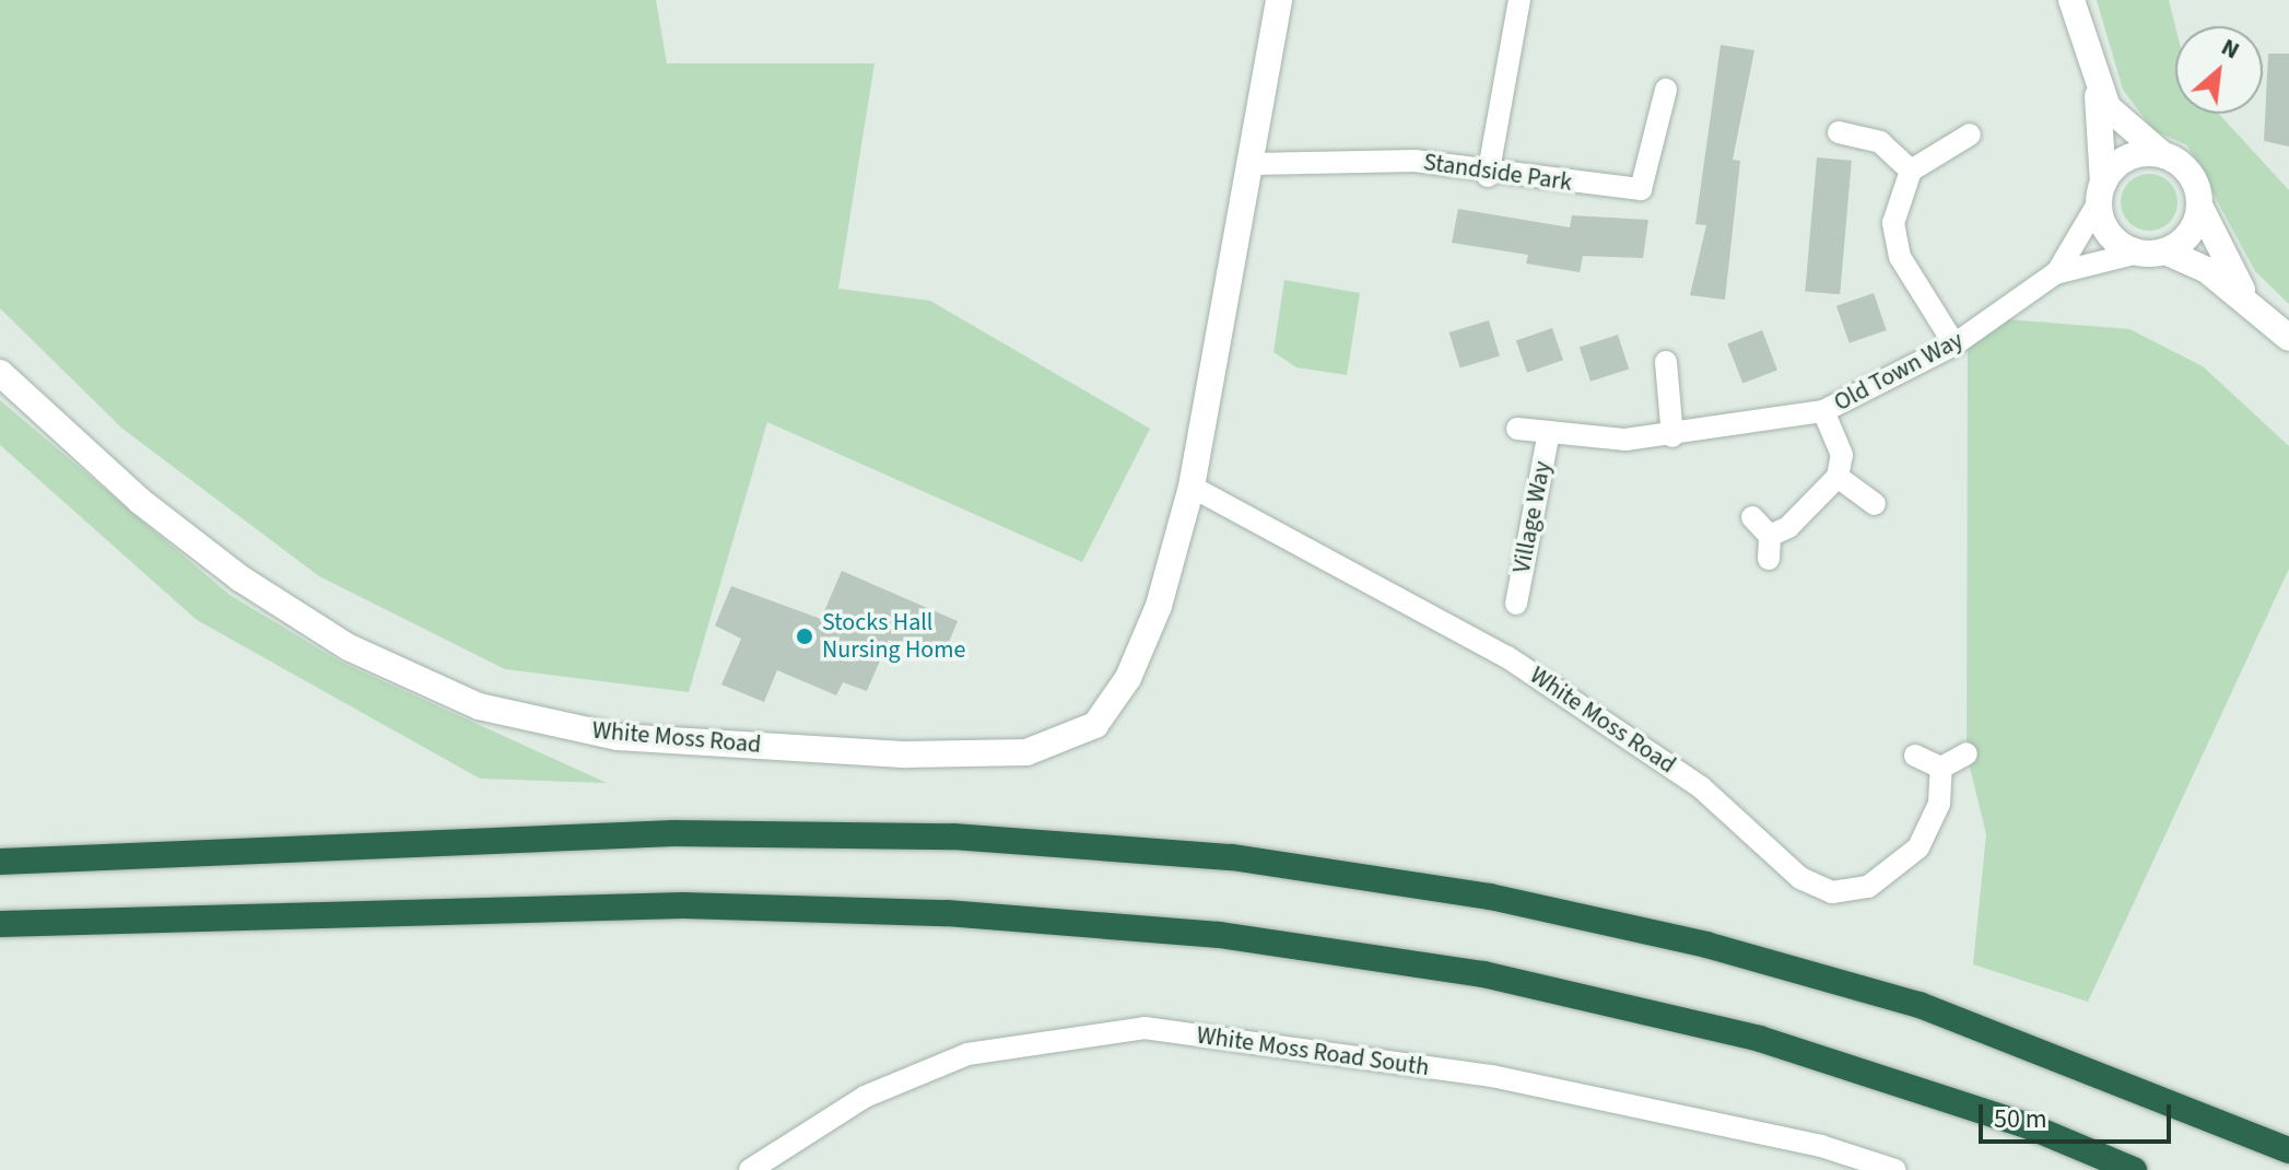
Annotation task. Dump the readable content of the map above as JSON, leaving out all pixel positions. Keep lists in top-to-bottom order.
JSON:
{
  "streets": {
    "street": [
      "Standside Park",
      "Old Town Way",
      "Village Way",
      "White Moss Road",
      "White Moss Road South"
    ]
  },
  "crossings": [
    ["Standside Park", "White Moss Road"],
    ["Old Town Way", "Village Way"]
  ],
  "places": ["Stocks Hall Nursing Home"],
  "scale_bar": "50 m",
  "north": "top right"
}
